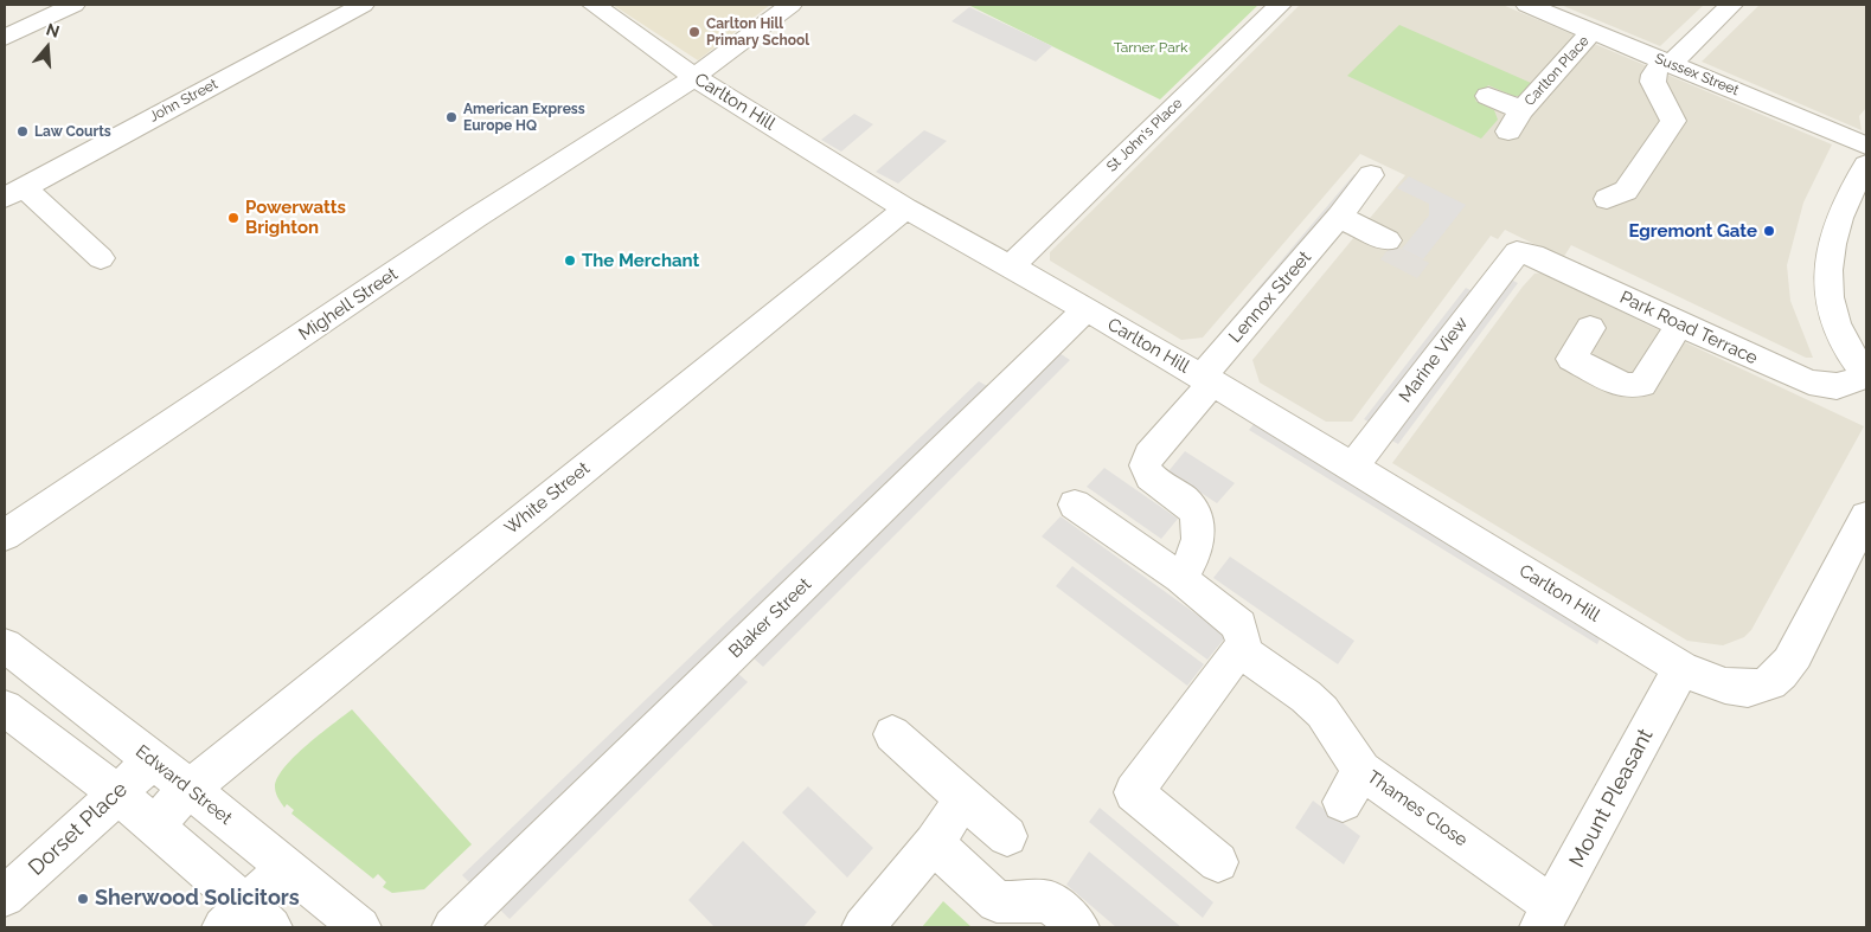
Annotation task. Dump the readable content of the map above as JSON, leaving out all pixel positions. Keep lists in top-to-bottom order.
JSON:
{
  "streets": {
    "street": [
      "Carlton Place",
      "Sussex Street",
      "John Street",
      "Carlton Hill",
      "St John's Place",
      "Lennox Street",
      "Mighell Street",
      "Park Road Terrace",
      "Marine View",
      "White Street",
      "Blaker Street",
      "Edward Street",
      "Mount Pleasant",
      "Thames Close",
      "Dorset Place"
    ]
  },
  "crossings": [
    ["Carlton Place", "Sussex Street"],
    ["Carlton Hill", "St John's Place"],
    ["Carlton Hill", "Lennox Street"],
    ["Carlton Hill", "Mighell Street"],
    ["Carlton Hill", "Marine View"],
    ["Carlton Hill", "White Street"],
    ["Carlton Hill", "Blaker Street"],
    ["Carlton Hill", "Mount Pleasant"],
    ["Park Road Terrace", "Marine View"],
    ["White Street", "Edward Street"],
    ["Edward Street", "Dorset Place"],
    ["Mount Pleasant", "Thames Close"]
  ],
  "parks": ["Tarner Park"],
  "places": [
    "Carlton Hill Primary School",
    "American Express Europe HQ",
    "Law Courts",
    "Powerwatts Brighton",
    "Egremont Gate",
    "The Merchant",
    "Sherwood Solicitors"
  ],
  "north": "top"
}
